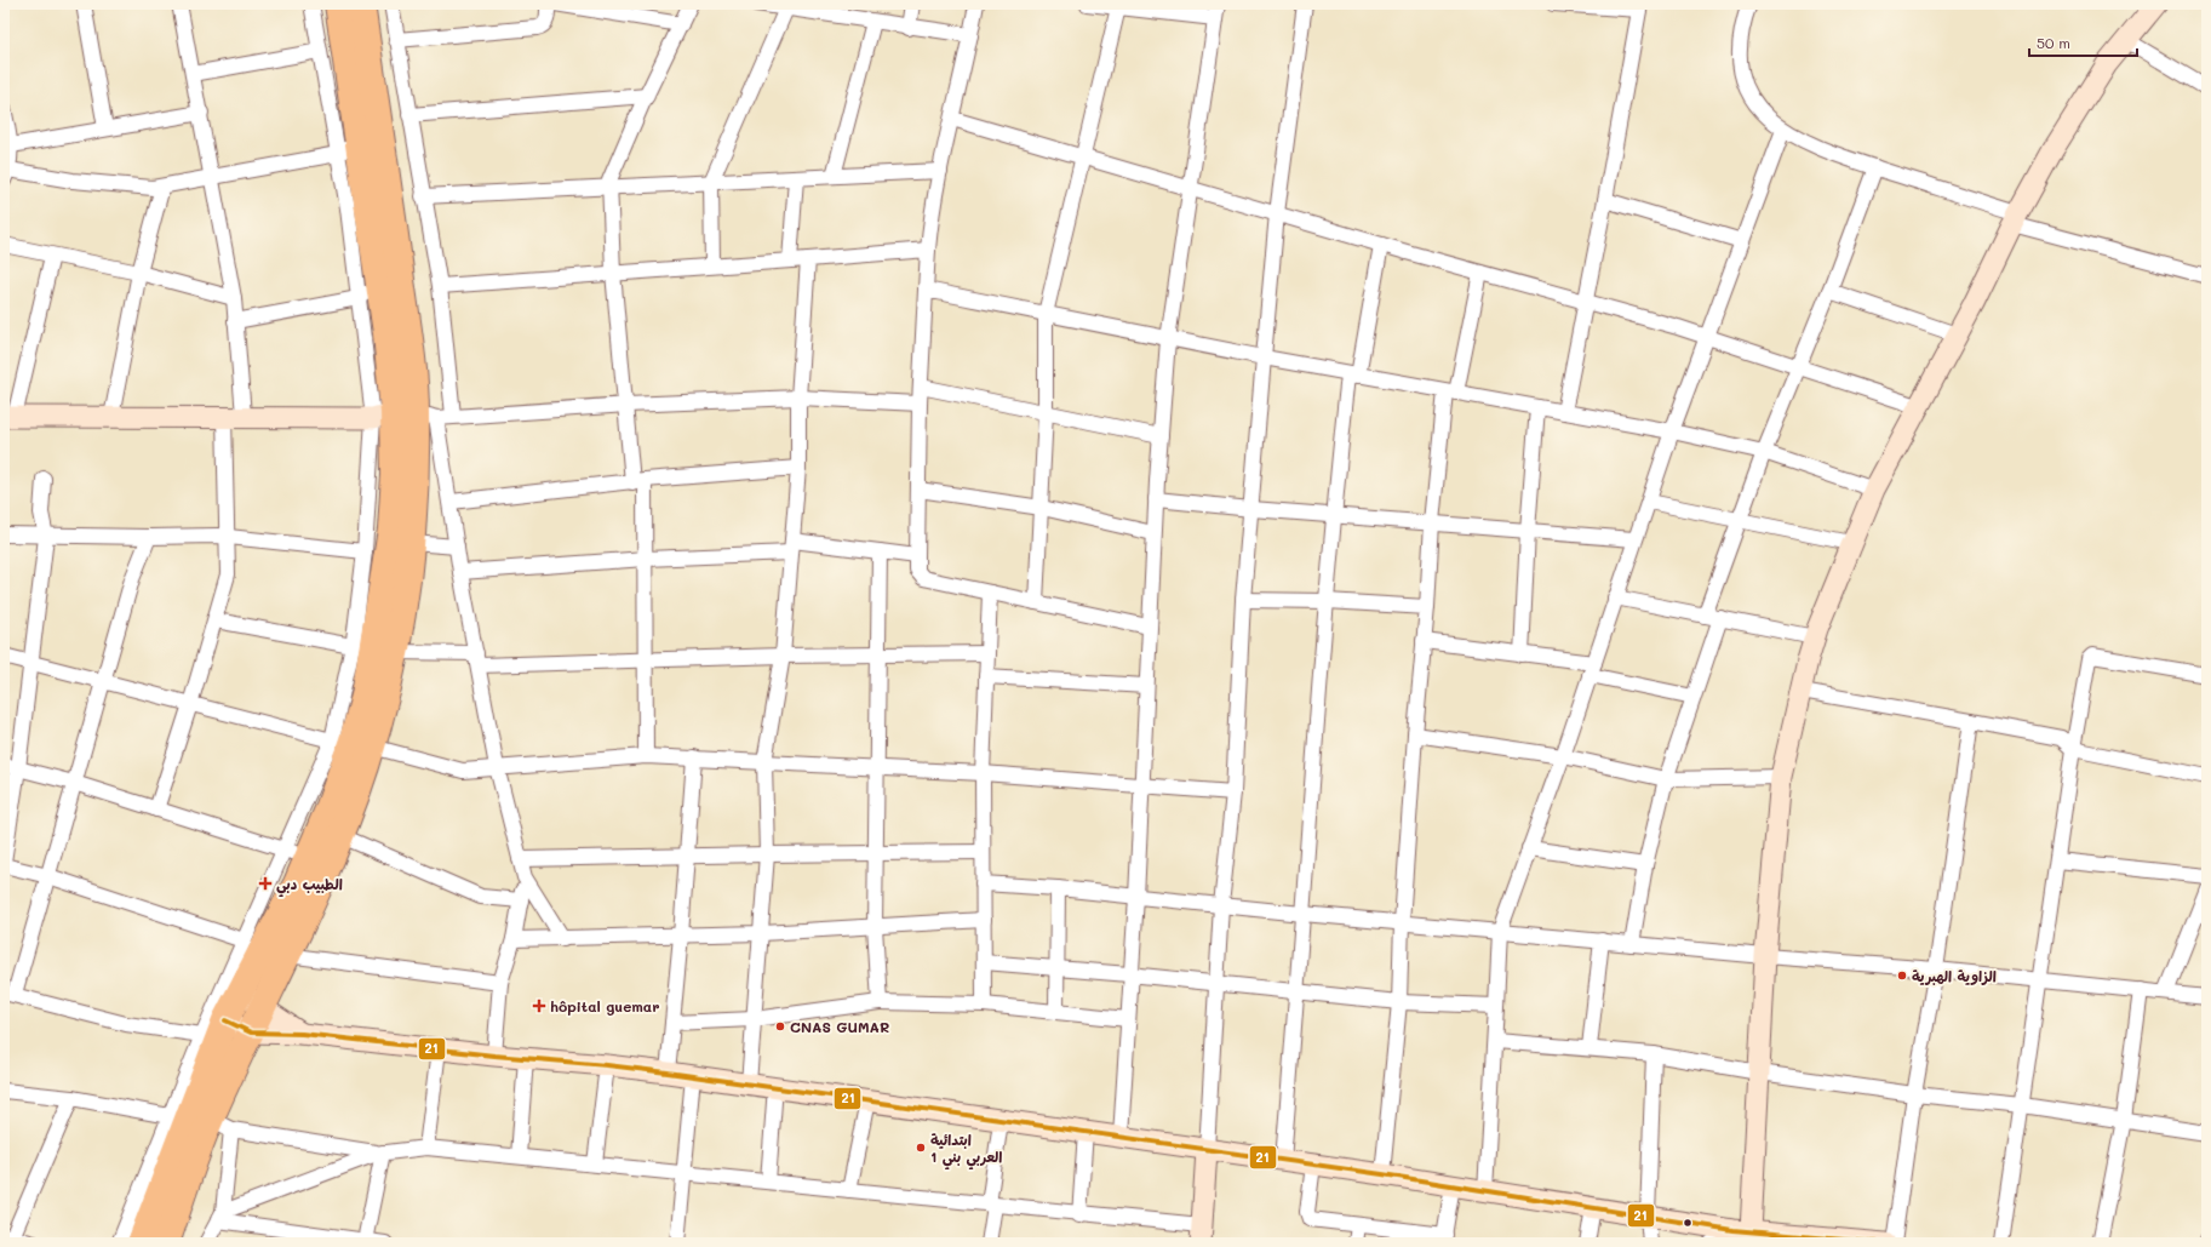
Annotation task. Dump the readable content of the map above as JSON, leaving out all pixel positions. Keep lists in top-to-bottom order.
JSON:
{
  "places": {
    "health": ["الطبيب دبي", "hôpital guemar"],
    "other": ["الزاوية الهبرية", "CNAS GUMAR", "ابتدائية العربي بني 1"]
  },
  "lines": ["transit line 21"],
  "scale_bar": "50 m"
}
